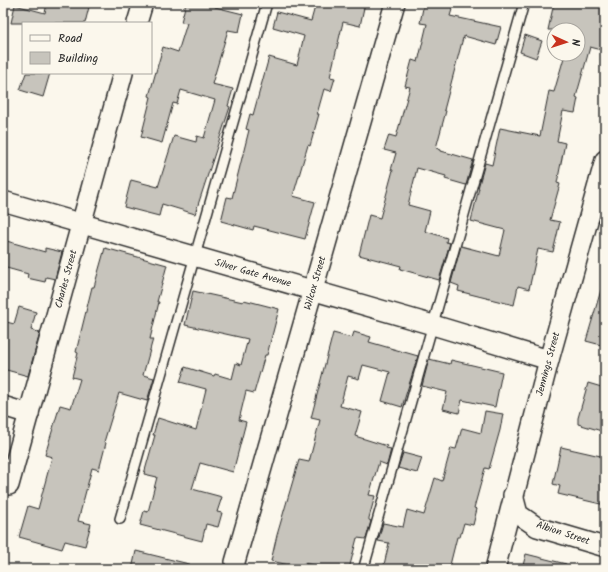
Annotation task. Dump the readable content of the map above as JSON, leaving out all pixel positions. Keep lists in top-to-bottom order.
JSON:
{
  "streets": {
    "street": [
      "Silver Gate Avenue",
      "Charles Street",
      "Wilcox Street",
      "Jennings Street",
      "Albion Street"
    ]
  },
  "crossings": [
    ["Silver Gate Avenue", "Charles Street"],
    ["Silver Gate Avenue", "Wilcox Street"],
    ["Silver Gate Avenue", "Jennings Street"],
    ["Jennings Street", "Albion Street"]
  ],
  "legend": ["Road", "Building"],
  "north": "right"
}
